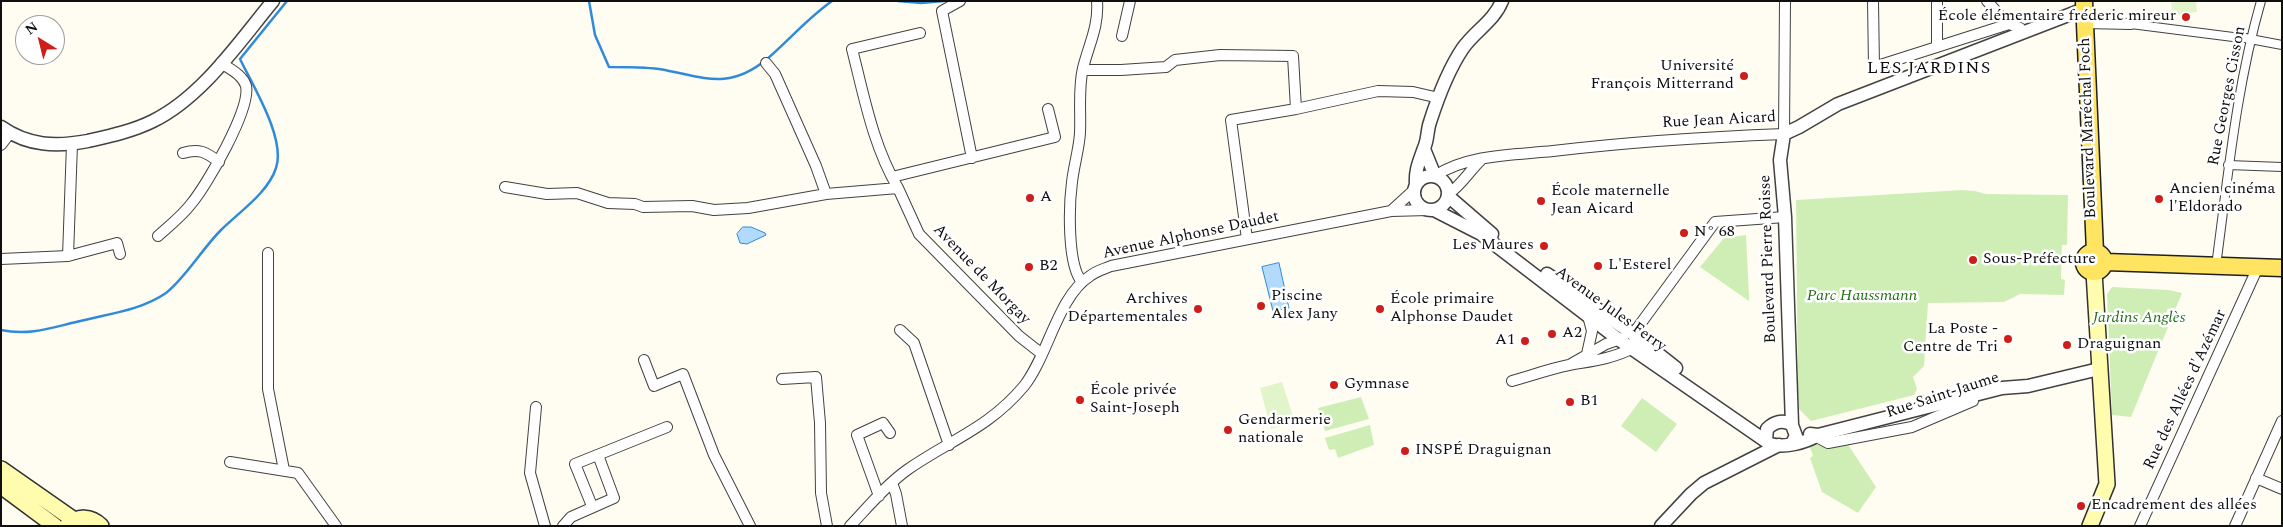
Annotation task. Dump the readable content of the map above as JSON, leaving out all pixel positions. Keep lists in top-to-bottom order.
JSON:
{
  "streets": {
    "main road": ["Boulevard Maréchal Foch"],
    "street": [
      "Rue Georges Cisson",
      "Rue Jean Aicard",
      "Avenue Alphonse Daudet",
      "Boulevard Pierre Roisse",
      "Avenue de Morgay",
      "Avenue Jules Ferry",
      "Rue des Allées d'Azémar"
    ]
  },
  "crossings": [
    ["Rue Jean Aicard", "Boulevard Maréchal Foch"],
    ["Rue Jean Aicard", "Avenue Alphonse Daudet"],
    ["Rue Jean Aicard", "Boulevard Pierre Roisse"],
    ["Rue Jean Aicard", "Avenue Jules Ferry"],
    ["Avenue Alphonse Daudet", "Avenue de Morgay"],
    ["Avenue Alphonse Daudet", "Avenue Jules Ferry"]
  ],
  "districts": ["LES JARDINS"],
  "parks": ["Parc Haussmann", "Jardins Anglès"],
  "places": [
    "École élémentaire fréderic mireur",
    "Université François Mitterrand",
    "A",
    "Ancien cinéma l'Eldorado",
    "École maternelle Jean Aicard",
    "N° 68",
    "Les Maures",
    "Sous-Préfecture",
    "L'Esterel",
    "B2",
    "Piscine Alex Jany",
    "Archives Départementales",
    "École primaire Alphonse Daudet",
    "A2",
    "La Poste - Centre de Tri",
    "A1",
    "Draguignan",
    "Gymnase",
    "École privée Saint-Joseph",
    "B1",
    "Gendarmerie nationale",
    "INSPÉ Draguignan",
    "Encadrement des allées"
  ],
  "north": "top left"
}
